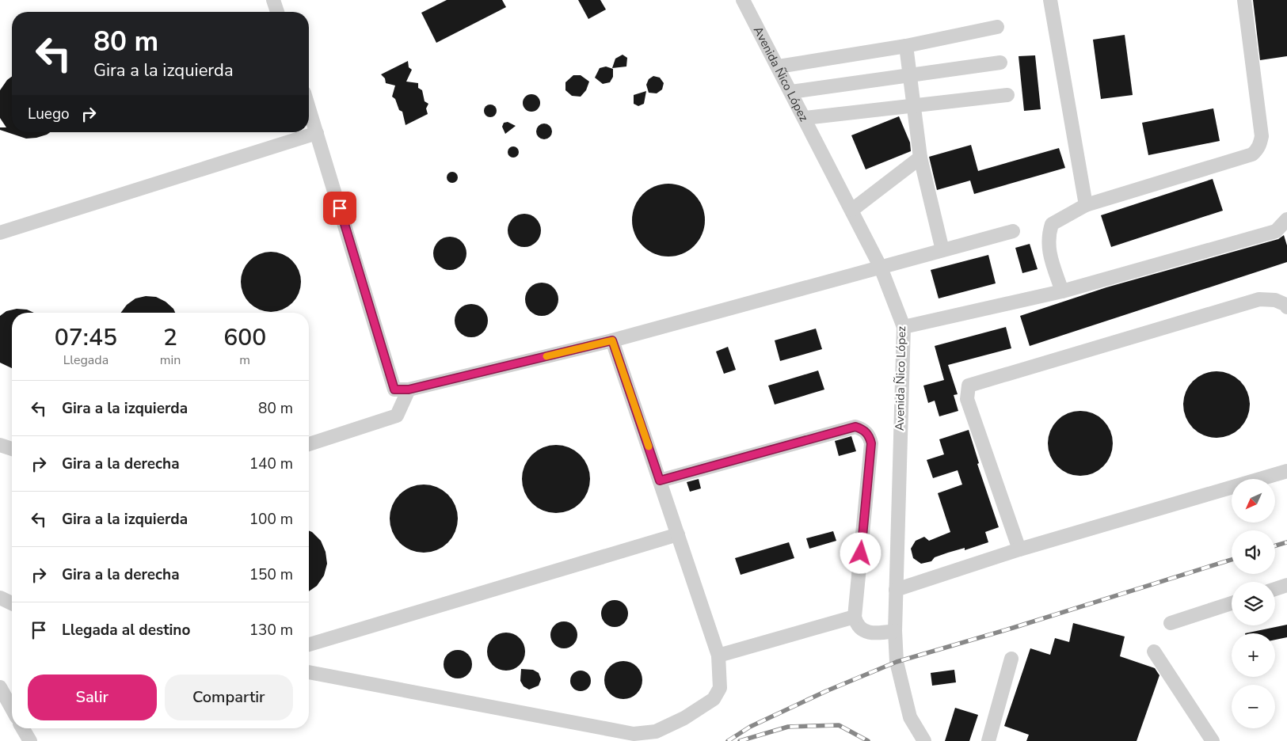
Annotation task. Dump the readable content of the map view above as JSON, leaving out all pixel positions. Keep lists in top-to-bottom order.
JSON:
{
  "streets": {
    "street": ["Avenida Ñico López"]
  },
  "north": "bottom left",
  "page": {
    "turn": ["80 m", "Gira a la izquierda"],
    "then": "Luego",
    "eta": [
      "07:45",
      "Llegada",
      "2",
      "min",
      "600",
      "m"
    ],
    "list": [
      {
        "name": "Gira a la izquierda",
        "value": "80 m"
      },
      {
        "name": "Gira a la derecha",
        "value": "140 m"
      },
      {
        "name": "Gira a la izquierda",
        "value": "100 m"
      },
      {
        "name": "Gira a la derecha",
        "value": "150 m"
      },
      {
        "name": "Llegada al destino",
        "value": "130 m"
      }
    ],
    "map_buttons": ["+", "−"],
    "buttons": ["Salir", "Compartir"]
  }
}
